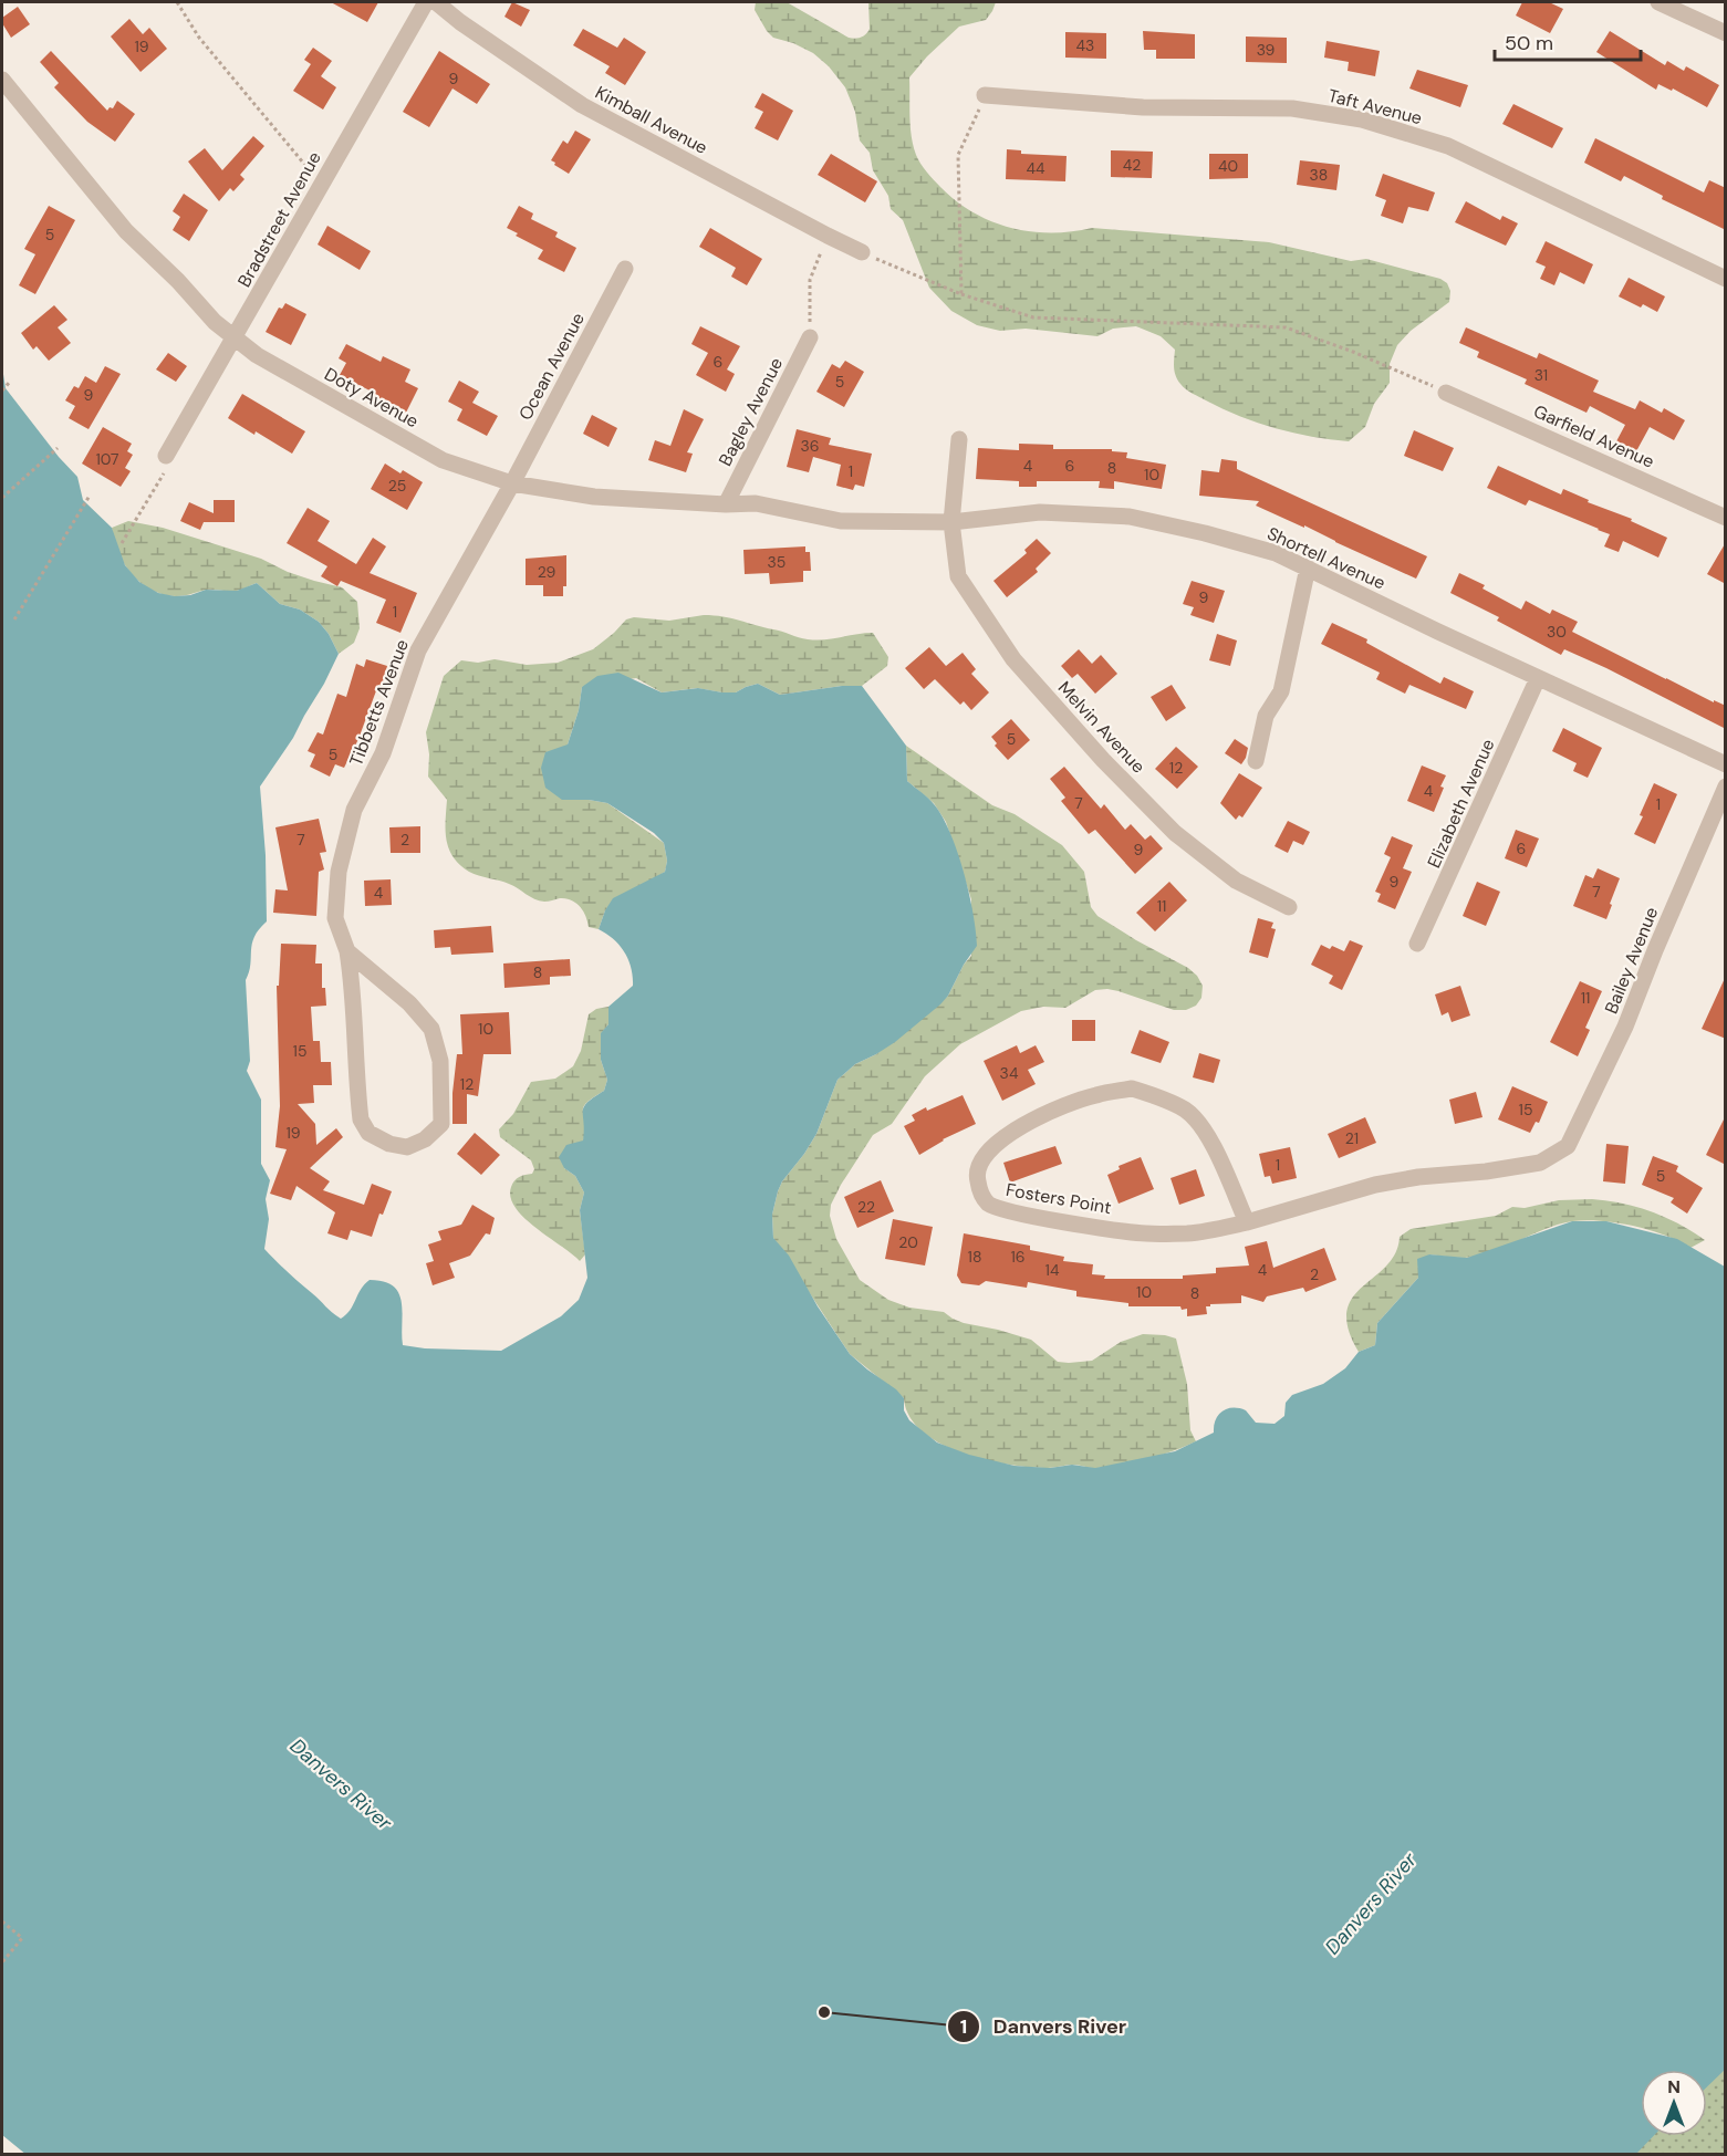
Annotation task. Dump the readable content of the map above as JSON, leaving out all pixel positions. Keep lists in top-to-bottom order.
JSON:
{
  "streets": {
    "street": [
      "Taft Avenue",
      "Kimball Avenue",
      "Bradstreet Avenue",
      "Ocean Avenue",
      "Doty Avenue",
      "Bagley Avenue",
      "Garfield Avenue",
      "Shortell Avenue",
      "Tibbetts Avenue",
      "Melvin Avenue",
      "Elizabeth Avenue",
      "Bailey Avenue",
      "Fosters Point"
    ]
  },
  "crossings": [
    ["Bradstreet Avenue", "Doty Avenue"],
    ["Ocean Avenue", "Doty Avenue"],
    ["Ocean Avenue", "Tibbetts Avenue"],
    ["Doty Avenue", "Bagley Avenue"],
    ["Doty Avenue", "Shortell Avenue"],
    ["Doty Avenue", "Tibbetts Avenue"],
    ["Shortell Avenue", "Melvin Avenue"],
    ["Shortell Avenue", "Elizabeth Avenue"],
    ["Bailey Avenue", "Fosters Point"]
  ],
  "water": ["Danvers River"],
  "places": ["Danvers River"],
  "house_numbers": [
    "43",
    "19",
    "39",
    "9",
    "42",
    "40",
    "44",
    "38",
    "5",
    "6",
    "31",
    "5",
    "9",
    "36",
    "107",
    "4",
    "6",
    "8",
    "1",
    "10",
    "25",
    "35",
    "29",
    "9",
    "1",
    "30",
    "5",
    "5",
    "12",
    "4",
    "7",
    "1",
    "7",
    "2",
    "6",
    "9",
    "9",
    "7",
    "4",
    "11",
    "8",
    "11",
    "10",
    "15",
    "34",
    "12",
    "15",
    "19",
    "21",
    "1",
    "5",
    "22",
    "20",
    "18",
    "16",
    "14",
    "4",
    "2",
    "10",
    "8"
  ],
  "scale_bar": "50 m",
  "north": "top"
}
